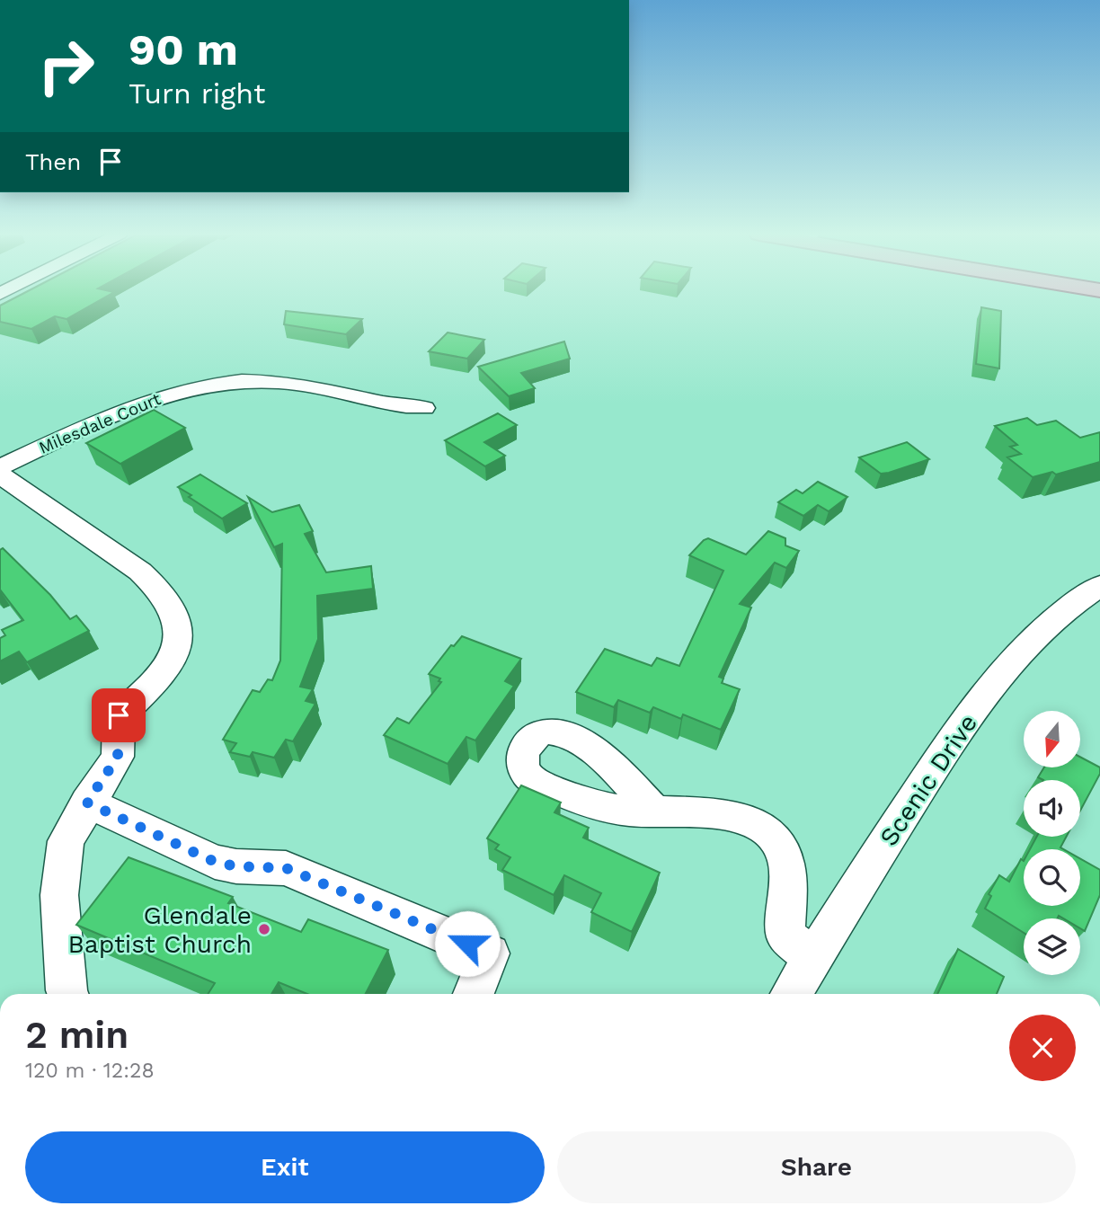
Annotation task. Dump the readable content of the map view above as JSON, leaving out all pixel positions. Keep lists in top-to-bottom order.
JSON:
{
  "streets": {
    "street": ["Milesdale Court", "Scenic Drive"]
  },
  "places": ["Glendale Baptist Church"],
  "north": "bottom",
  "page": {
    "turn": ["90 m", "Turn right"],
    "then": "Then",
    "heading": ["2 min", "120 m · 12:28"],
    "buttons": ["Exit", "Share"]
  }
}
